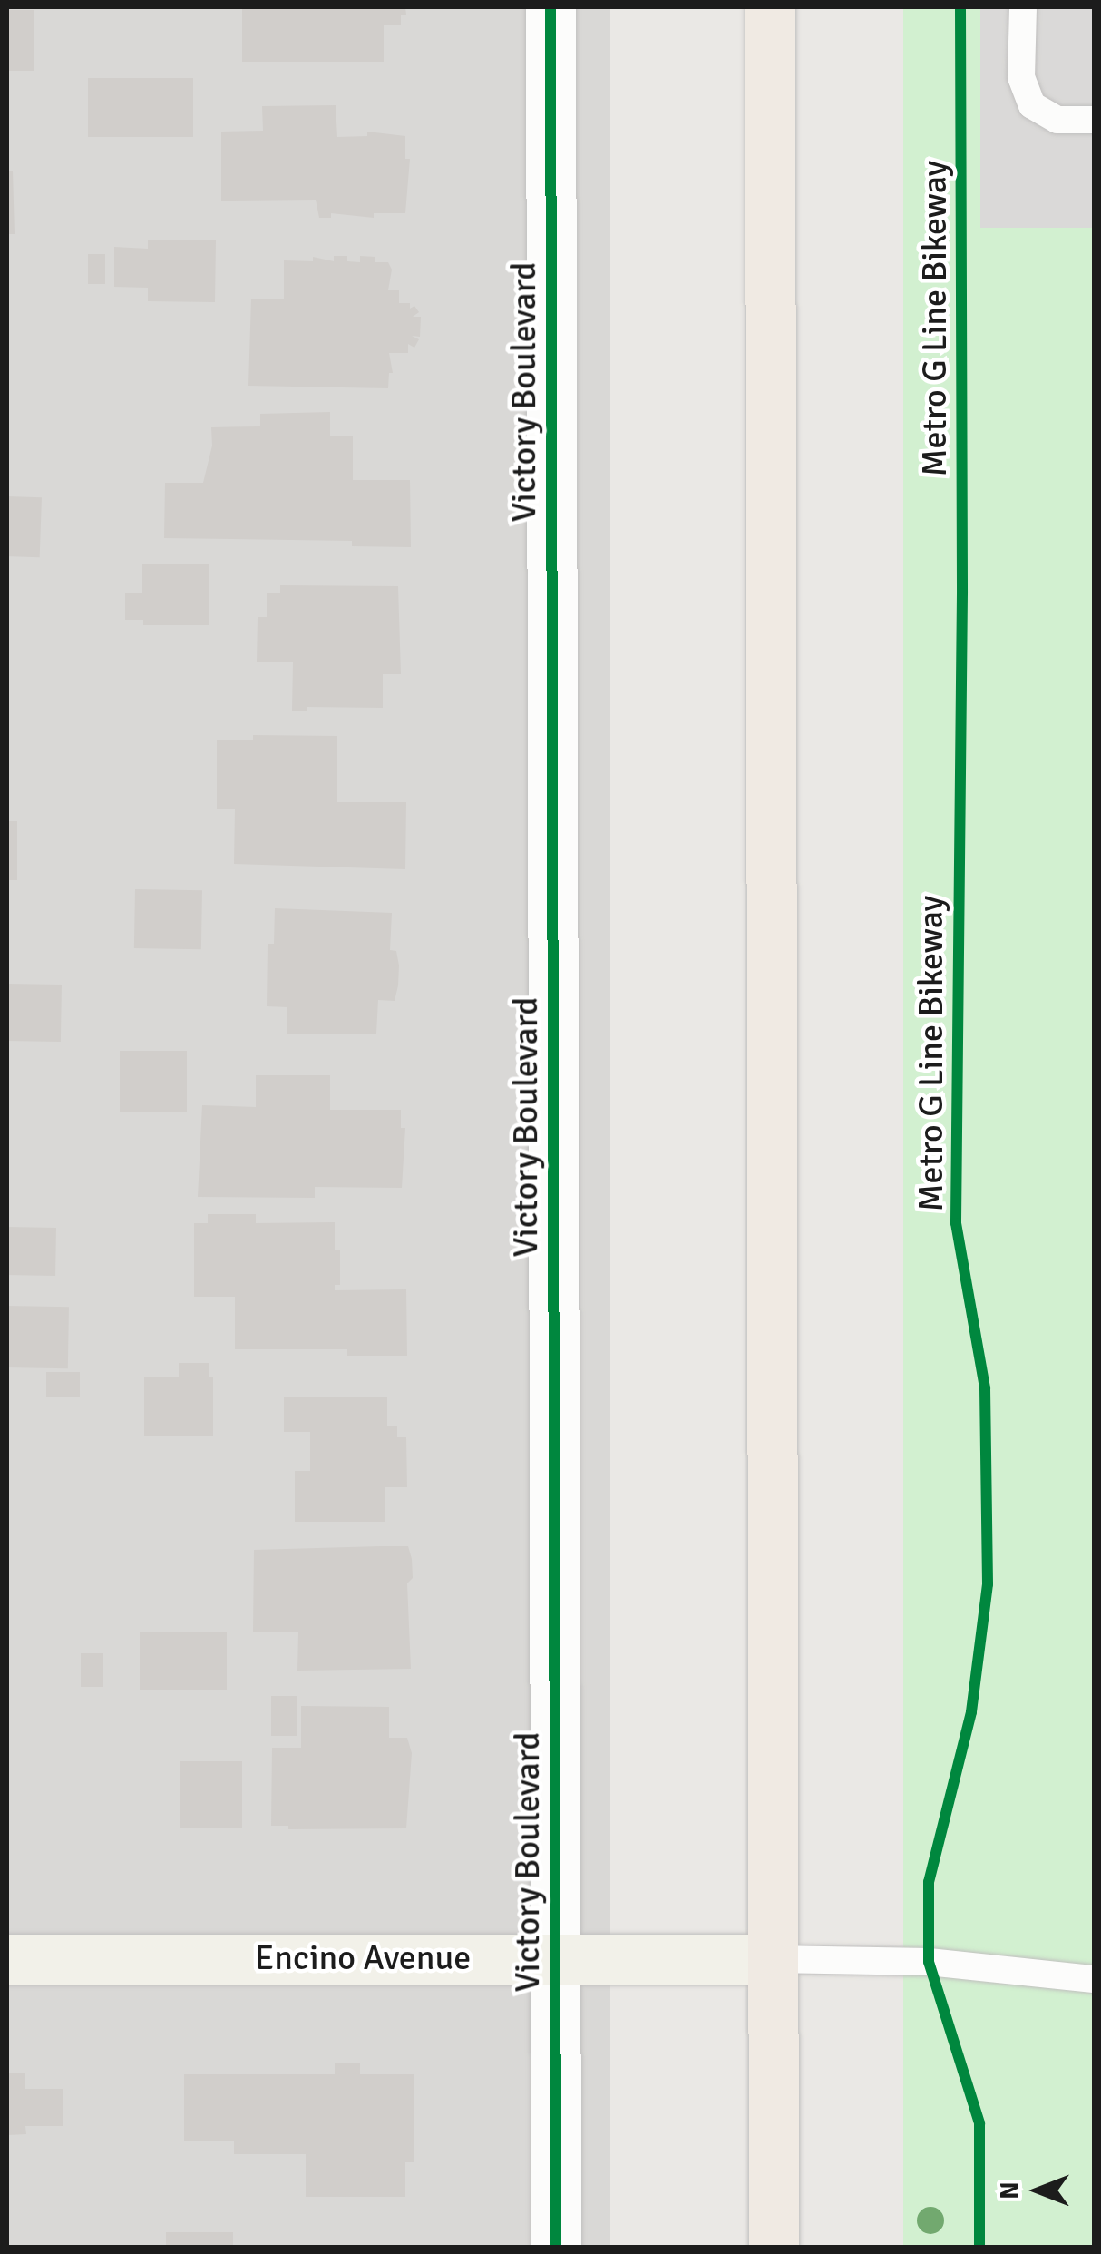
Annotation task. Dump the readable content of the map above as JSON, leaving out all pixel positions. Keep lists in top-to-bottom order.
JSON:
{
  "streets": {
    "street": ["Victory Boulevard", "Encino Avenue"],
    "cycle path": ["Metro G Line Bikeway"]
  },
  "crossings": [
    ["Victory Boulevard", "Encino Avenue"]
  ],
  "north": "left"
}
